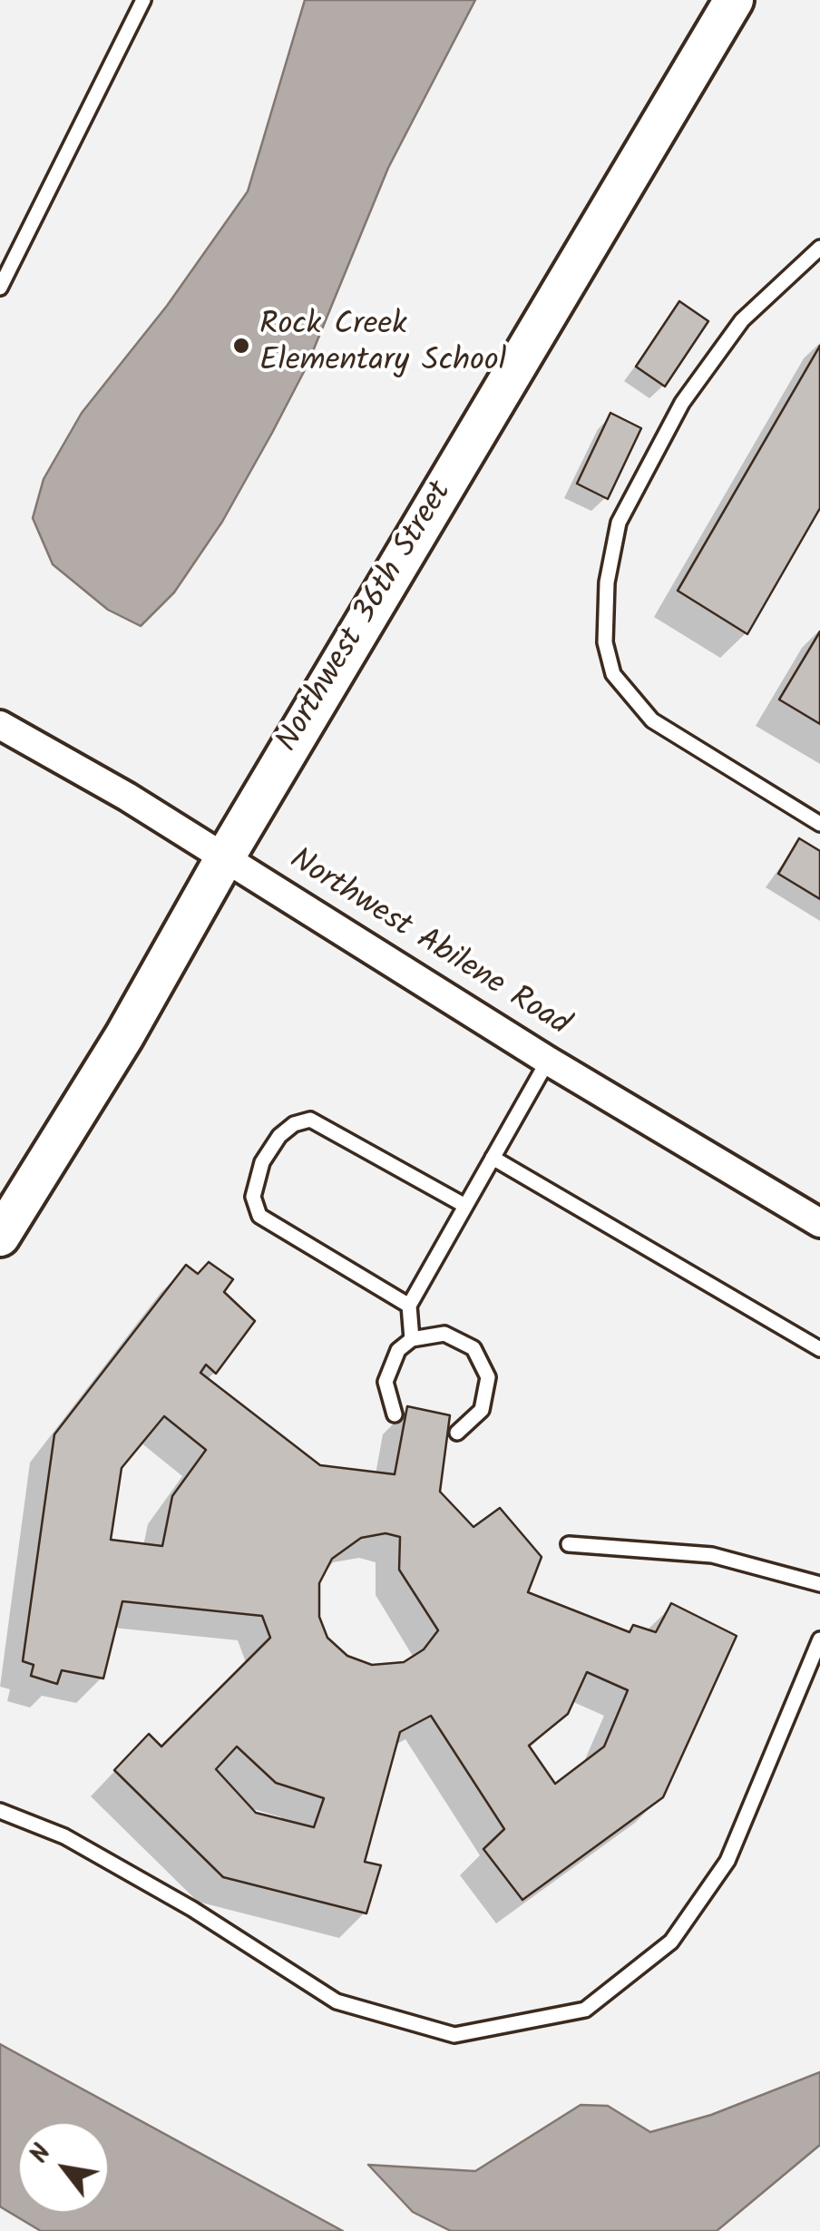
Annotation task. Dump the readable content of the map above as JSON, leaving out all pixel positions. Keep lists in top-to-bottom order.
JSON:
{
  "streets": {
    "main road": ["Northwest 36th Street"],
    "street": ["Northwest Abilene Road"]
  },
  "crossings": [
    ["Northwest 36th Street", "Northwest Abilene Road"]
  ],
  "places": ["Rock Creek Elementary School"],
  "north": "top left"
}
